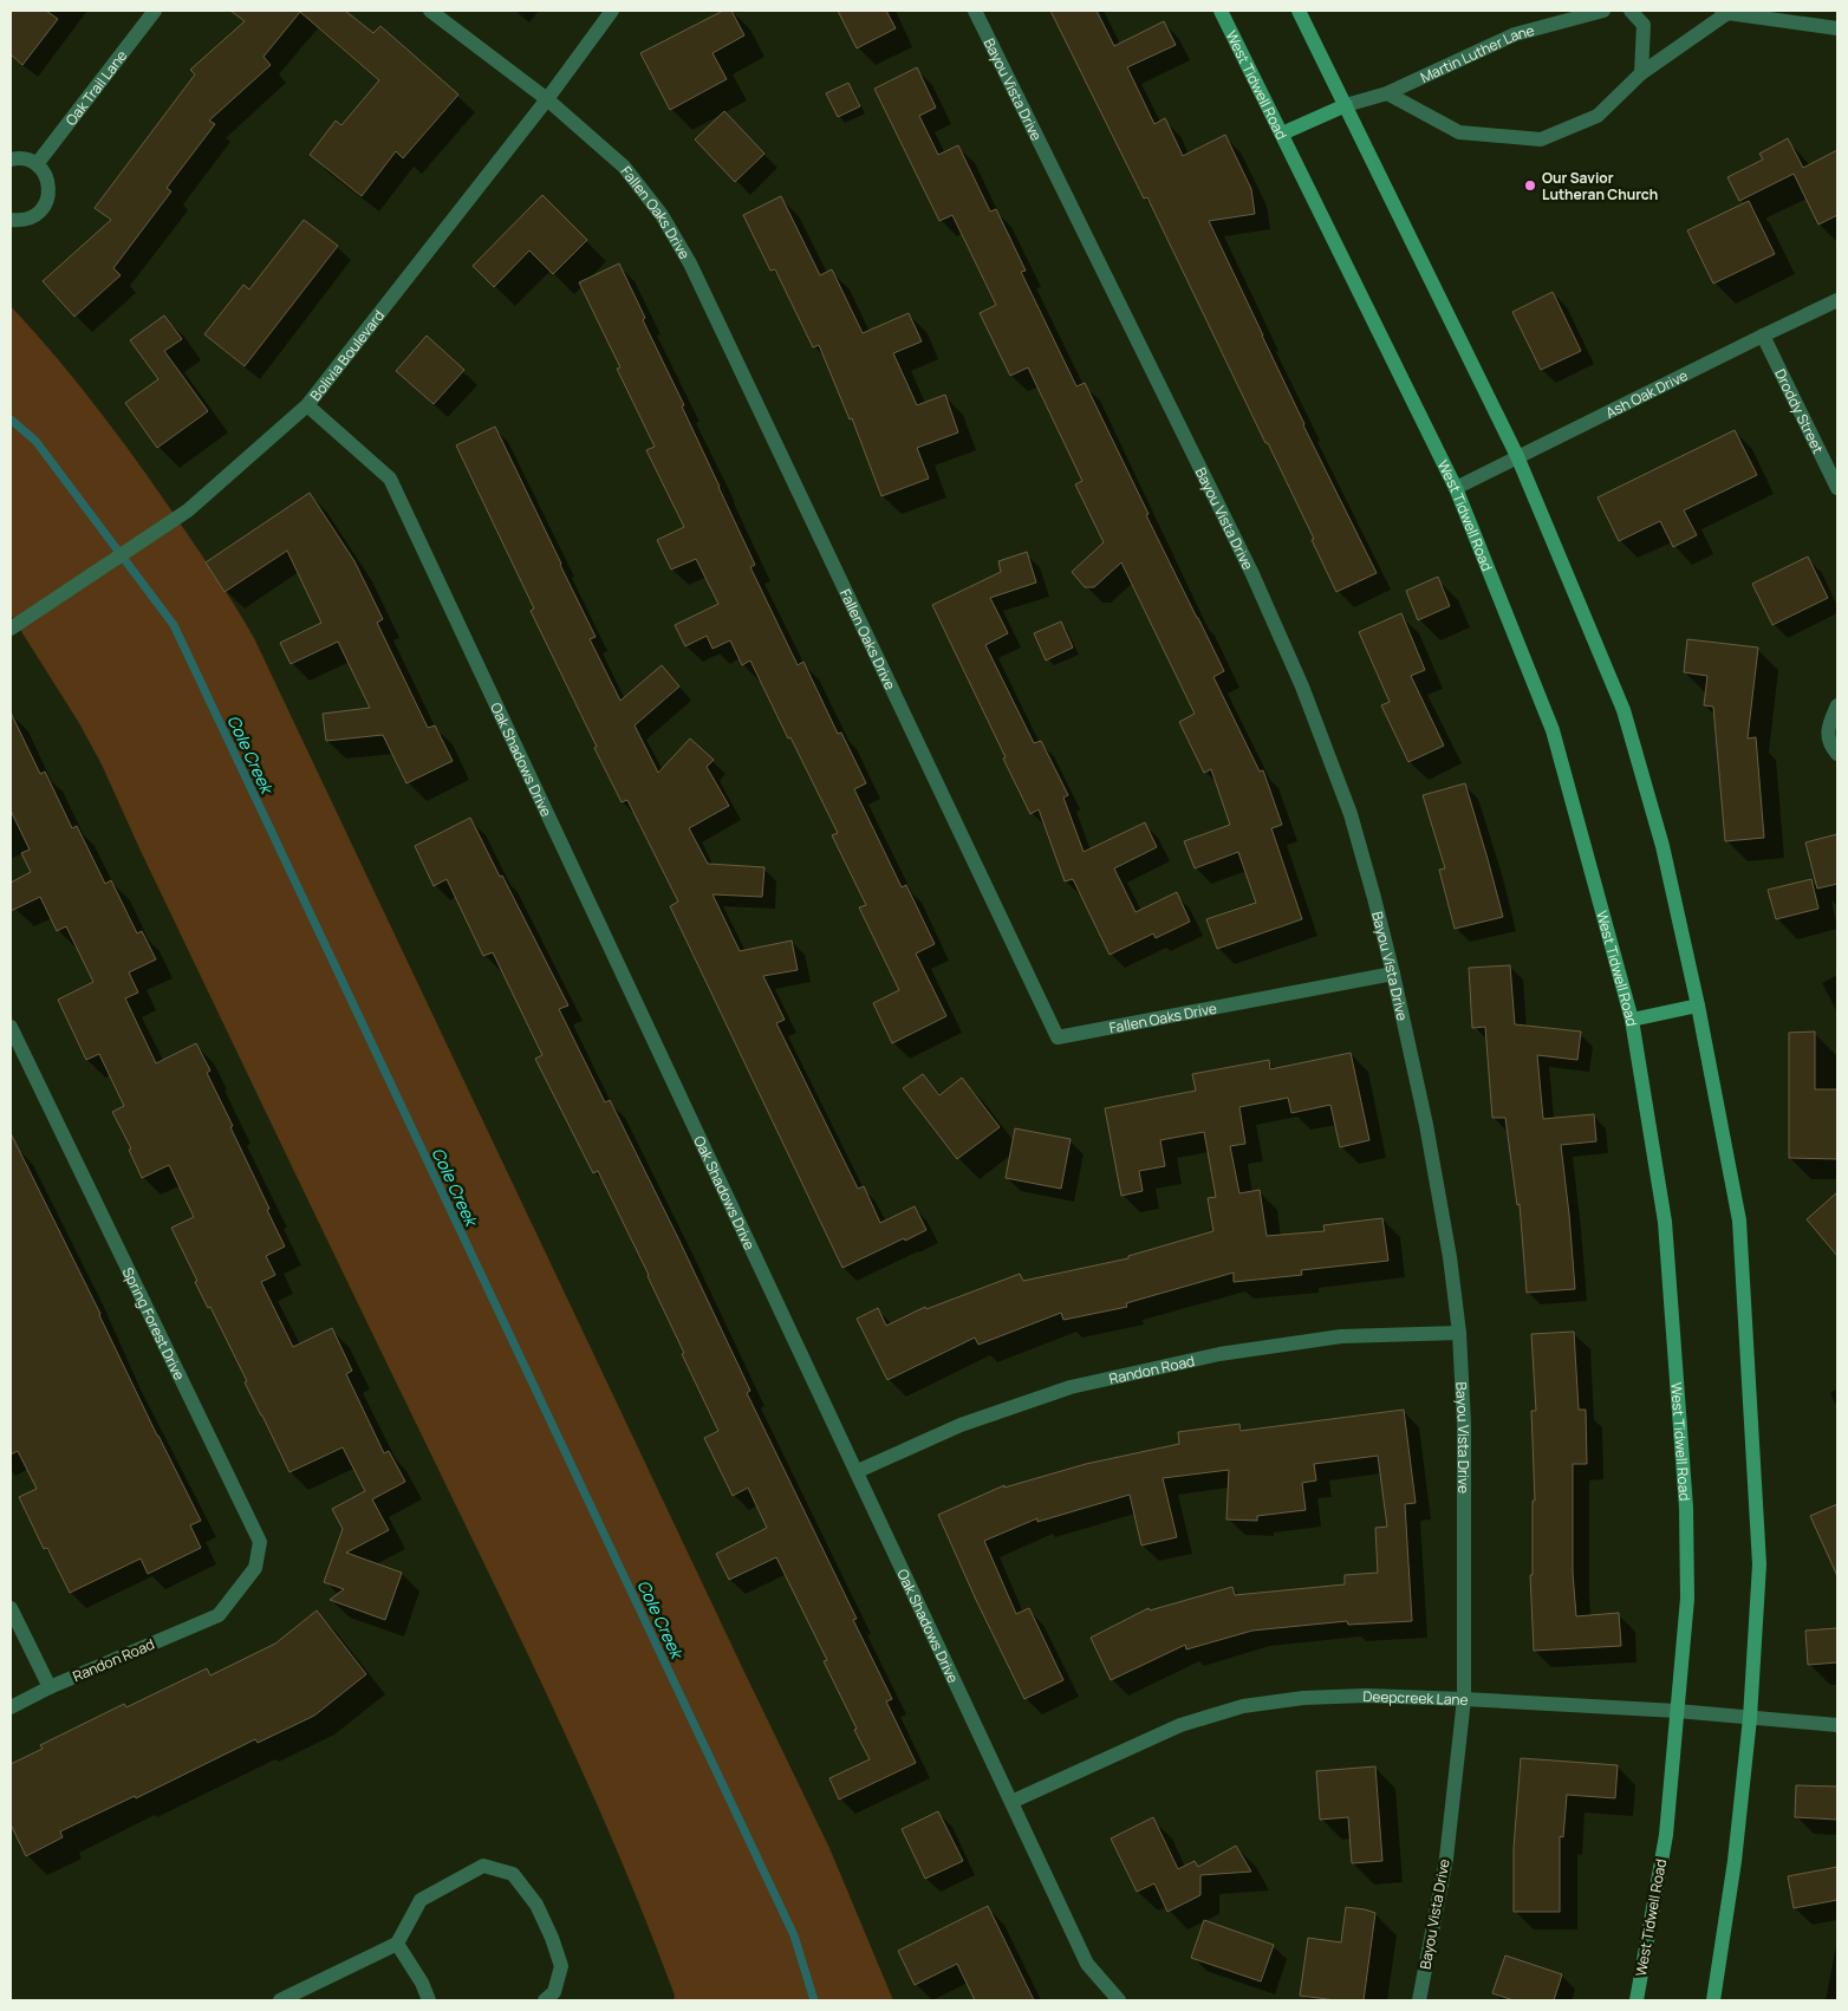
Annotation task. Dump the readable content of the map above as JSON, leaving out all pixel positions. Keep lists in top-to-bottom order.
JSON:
{
  "streets": {
    "main road": ["West Tidwell Road"],
    "street": [
      "Martin Luther Lane",
      "Oak Trail Lane",
      "Bayou Vista Drive",
      "Fallen Oaks Drive",
      "Bolivia Boulevard",
      "Ash Oak Drive",
      "Droddy Street",
      "Oak Shadows Drive",
      "Spring Forest Drive",
      "Randon Road",
      "Deepcreek Lane"
    ]
  },
  "crossings": [
    ["West Tidwell Road", "Ash Oak Drive"],
    ["West Tidwell Road", "Deepcreek Lane"],
    ["Bayou Vista Drive", "Fallen Oaks Drive"],
    ["Bayou Vista Drive", "Randon Road"],
    ["Bayou Vista Drive", "Deepcreek Lane"],
    ["Fallen Oaks Drive", "Bolivia Boulevard"],
    ["Bolivia Boulevard", "Oak Shadows Drive"],
    ["Ash Oak Drive", "Droddy Street"],
    ["Oak Shadows Drive", "Randon Road"],
    ["Oak Shadows Drive", "Deepcreek Lane"],
    ["Spring Forest Drive", "Randon Road"]
  ],
  "water": ["Cole Creek"],
  "places": ["Our Savior Lutheran Church"]
}
